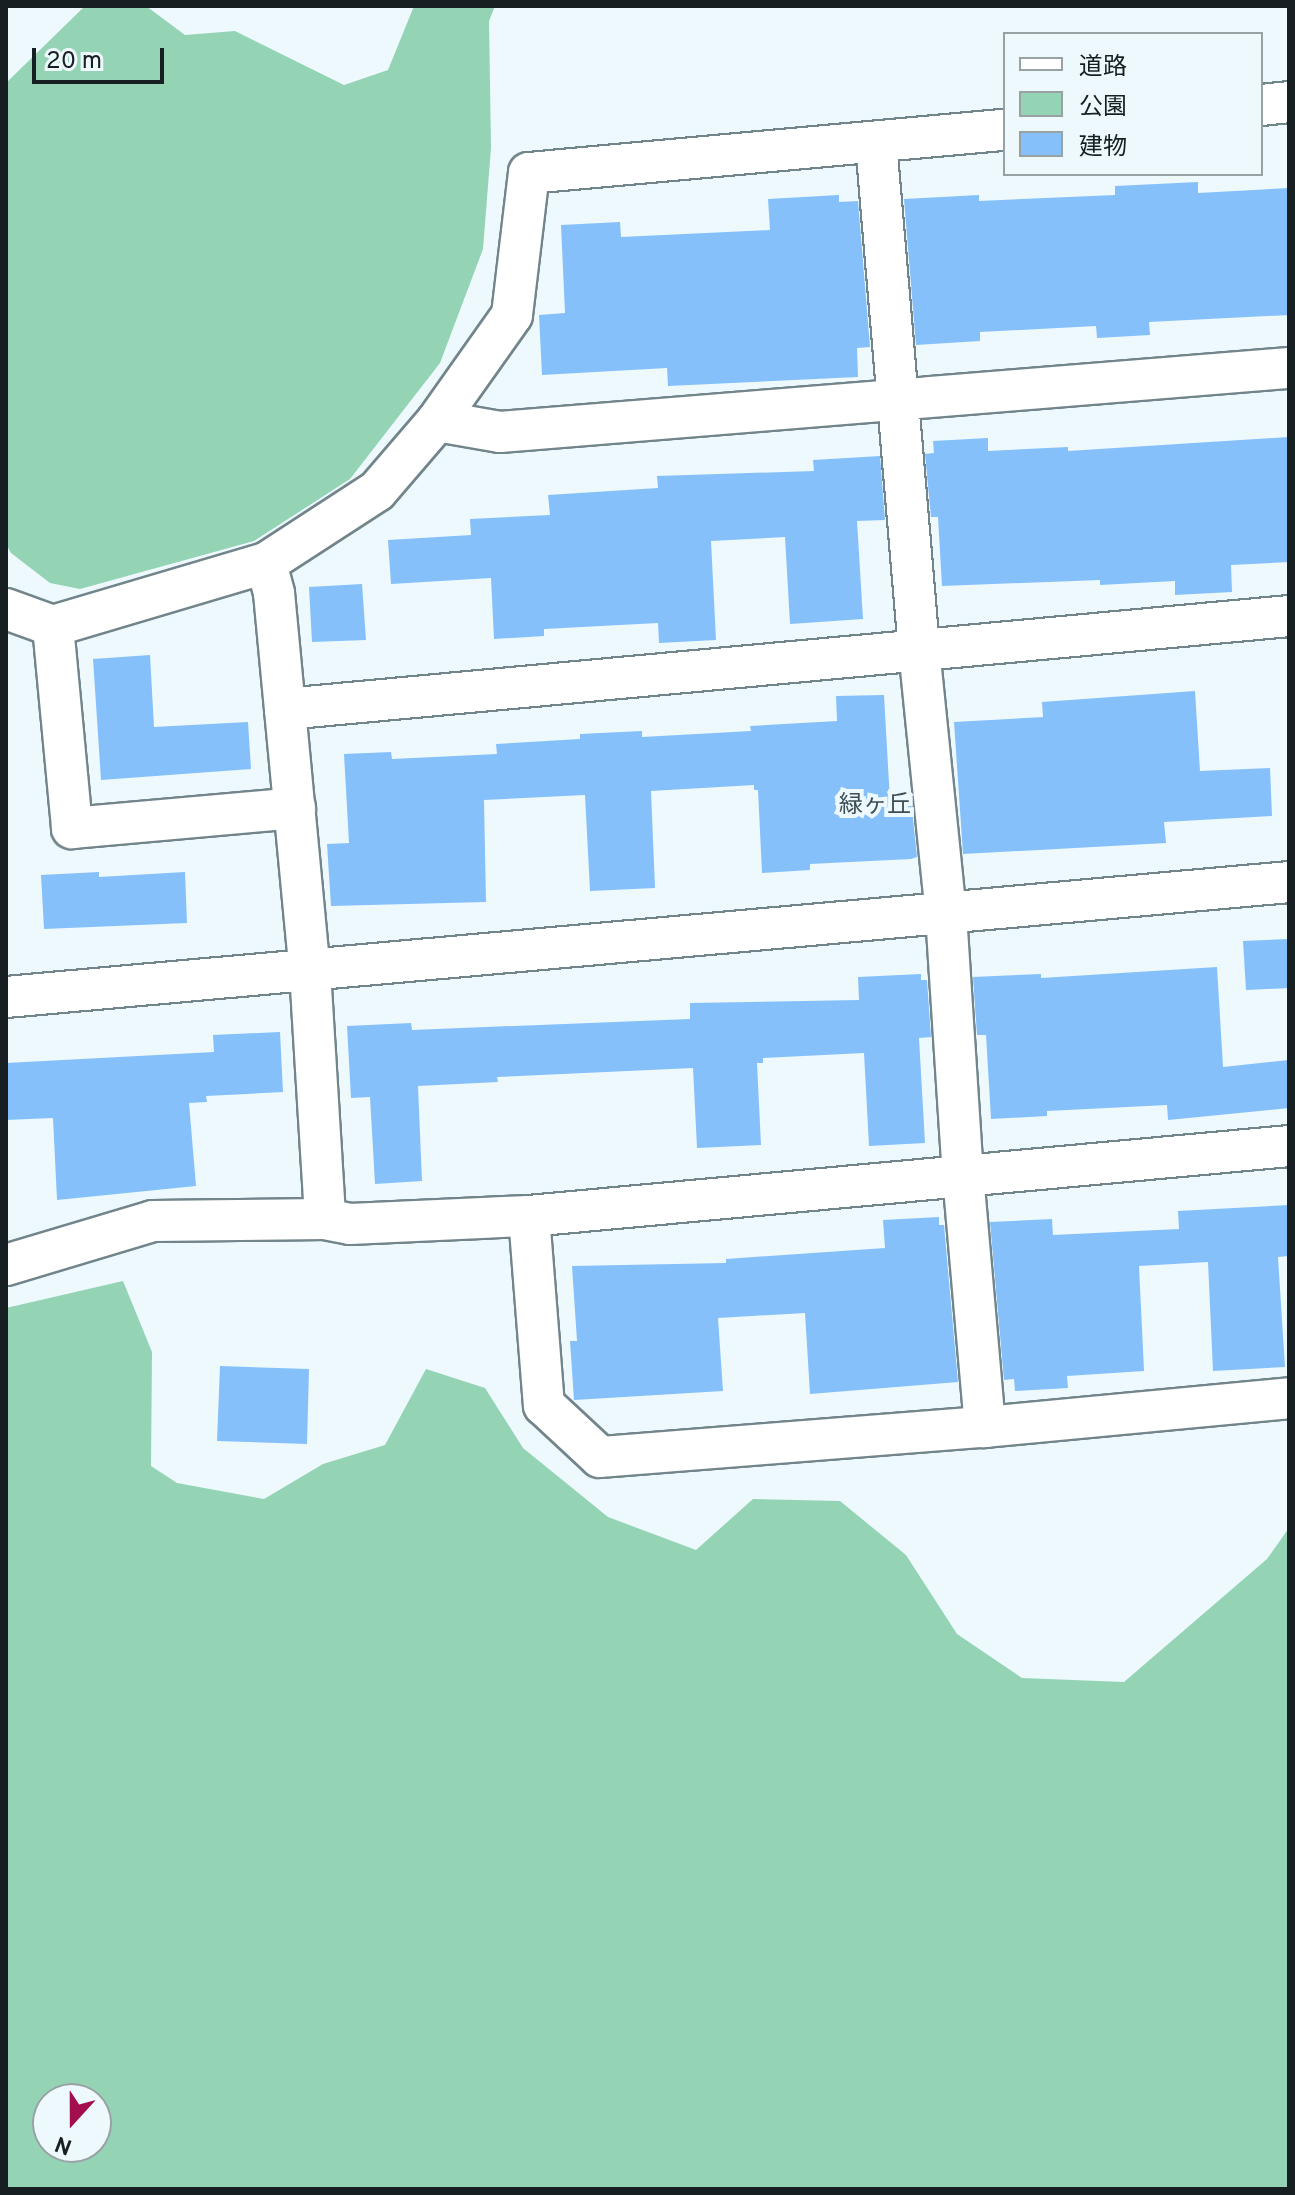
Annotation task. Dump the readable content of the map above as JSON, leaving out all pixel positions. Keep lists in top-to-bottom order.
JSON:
{
  "districts": ["緑ヶ丘"],
  "legend": ["道路", "公園", "建物"],
  "scale_bar": "20 m",
  "north": "bottom"
}
